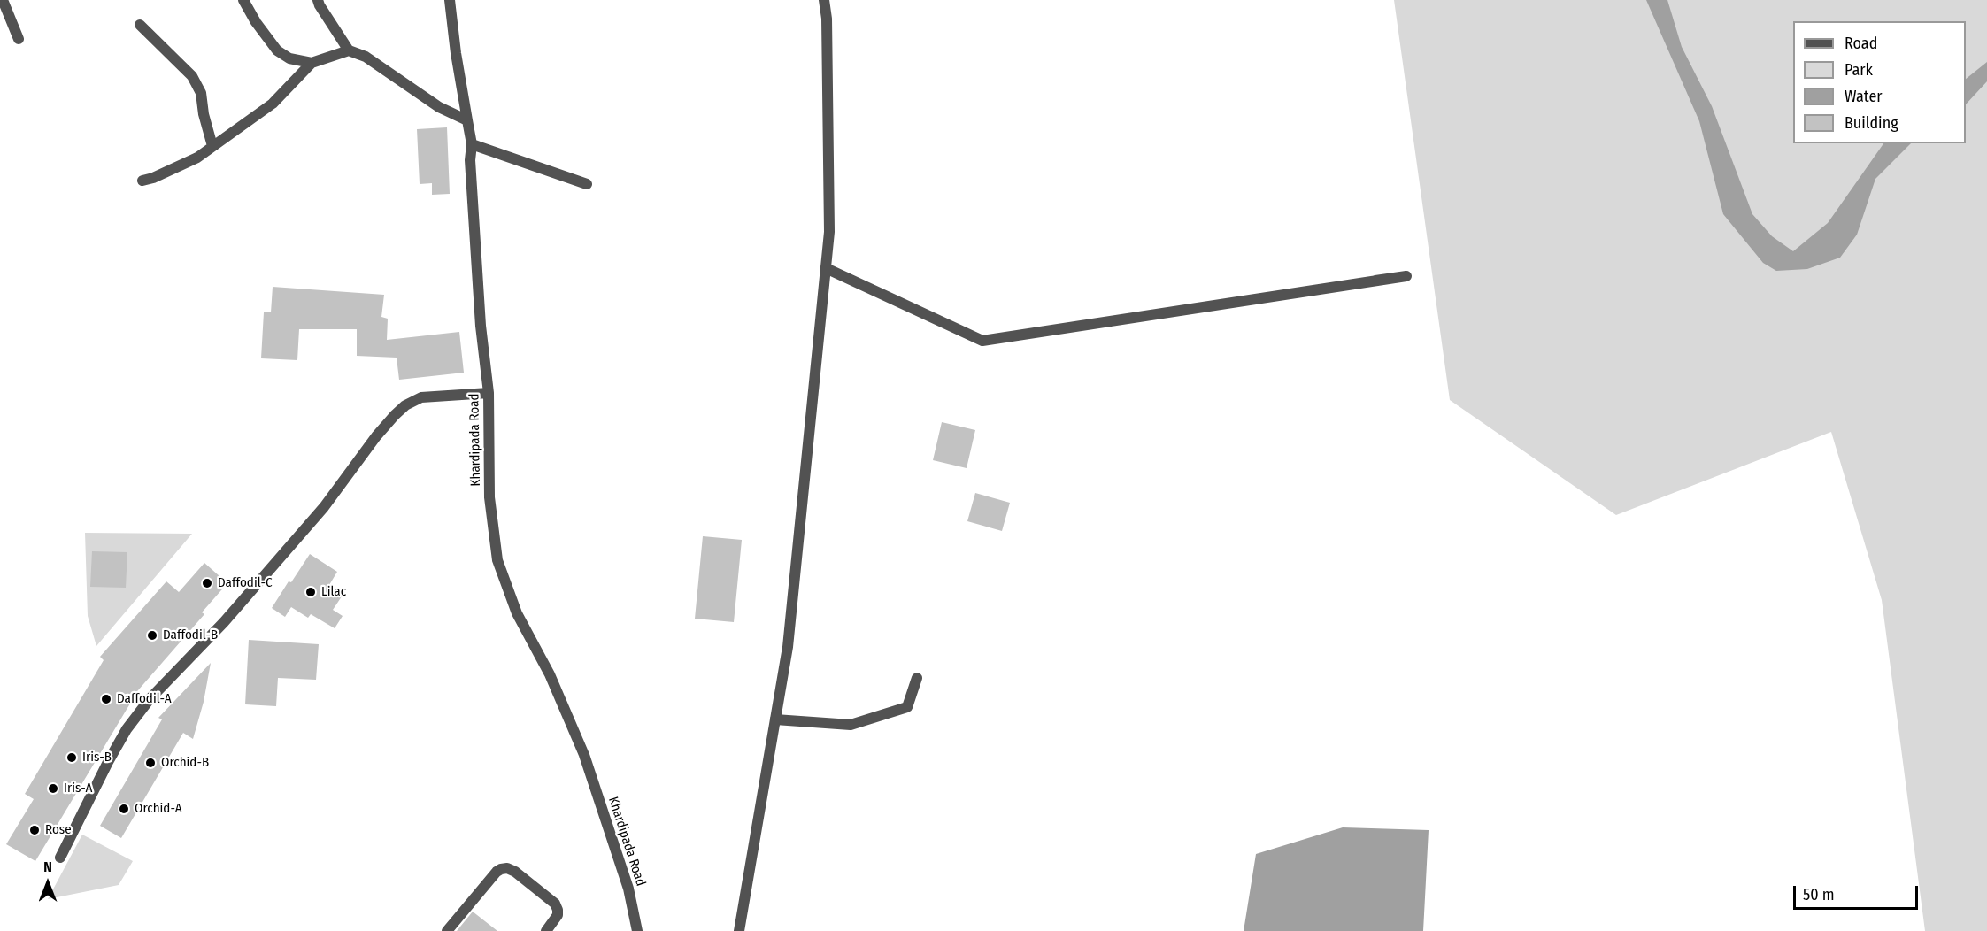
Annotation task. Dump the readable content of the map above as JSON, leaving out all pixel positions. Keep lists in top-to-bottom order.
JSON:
{
  "streets": {
    "street": ["Khardipada Road"]
  },
  "places": [
    "Daffodil-C",
    "Lilac",
    "Daffodil-B",
    "Daffodil-A",
    "Iris-B",
    "Orchid-B",
    "Iris-A",
    "Orchid-A",
    "Rose"
  ],
  "legend": [
    "Road",
    "Park",
    "Water",
    "Building"
  ],
  "scale_bar": "50 m",
  "north": "top"
}
